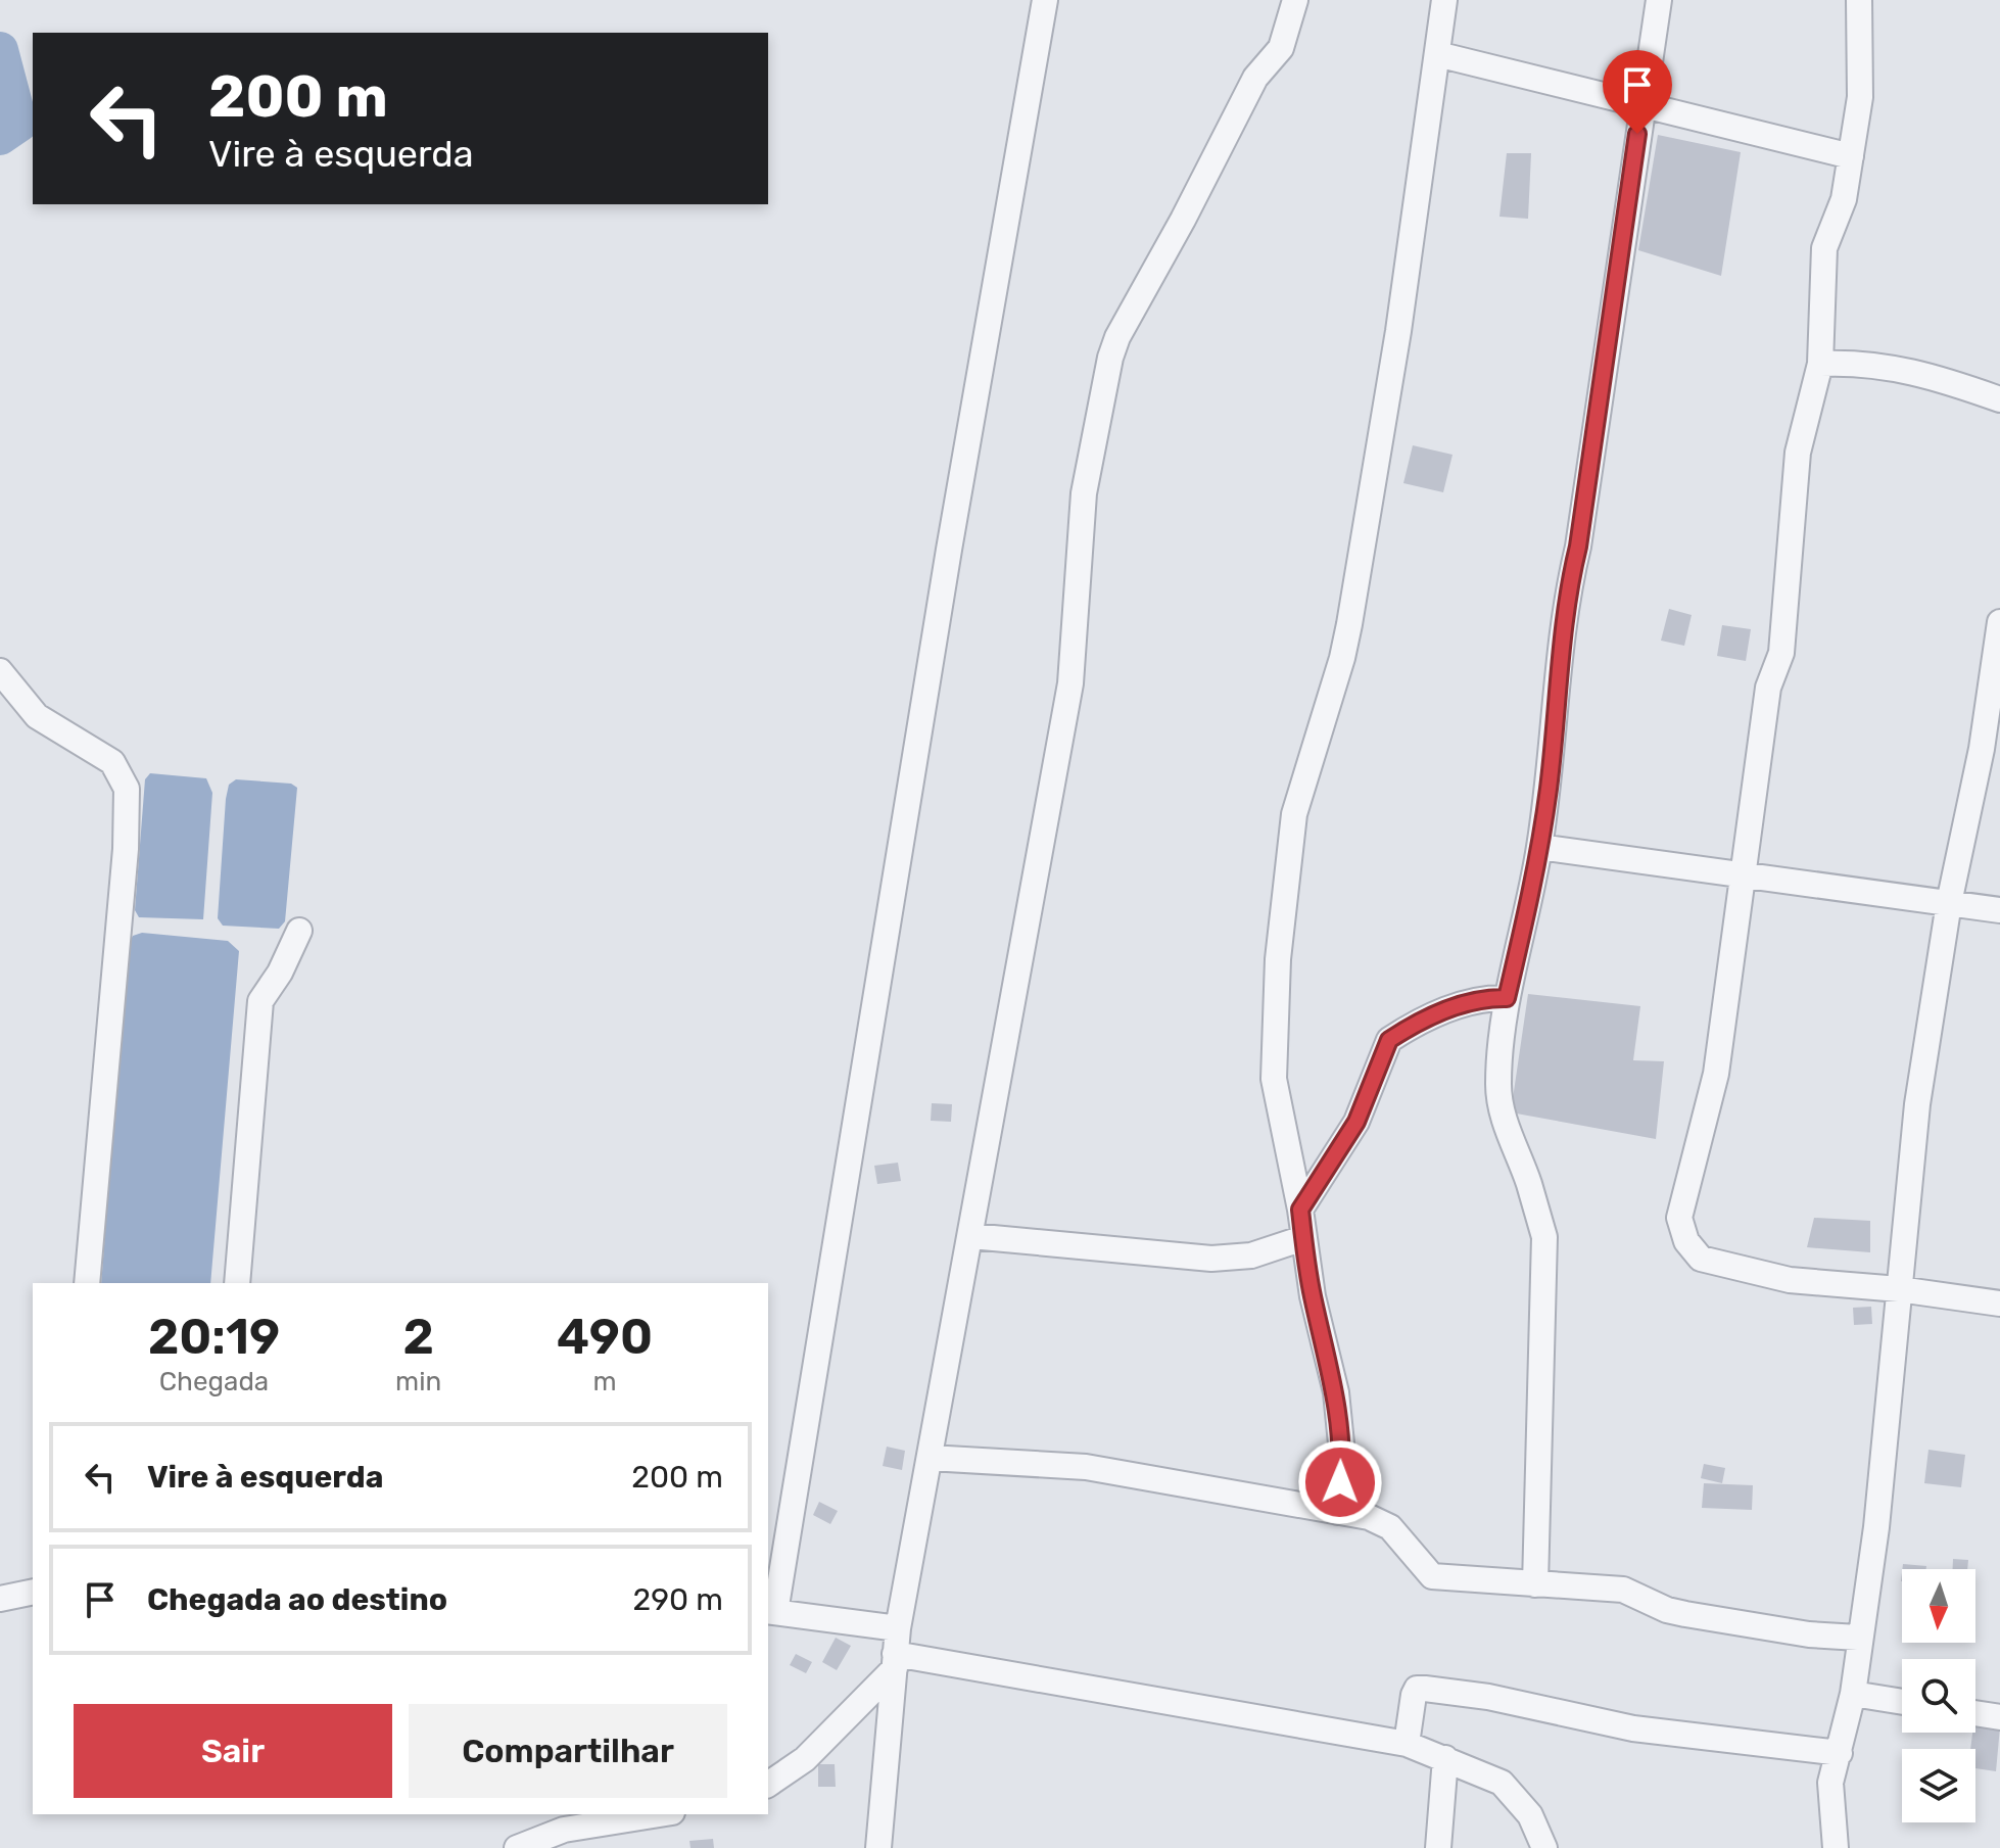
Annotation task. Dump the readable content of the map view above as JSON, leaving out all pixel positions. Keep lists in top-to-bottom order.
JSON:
{
  "north": "bottom",
  "page": {
    "turn": ["200 m", "Vire à esquerda"],
    "eta": [
      "20:19",
      "Chegada",
      "2",
      "min",
      "490",
      "m"
    ],
    "list": [
      {
        "name": "Vire à esquerda",
        "value": "200 m"
      },
      {
        "name": "Chegada ao destino",
        "value": "290 m"
      }
    ],
    "buttons": ["Sair", "Compartilhar"]
  }
}
